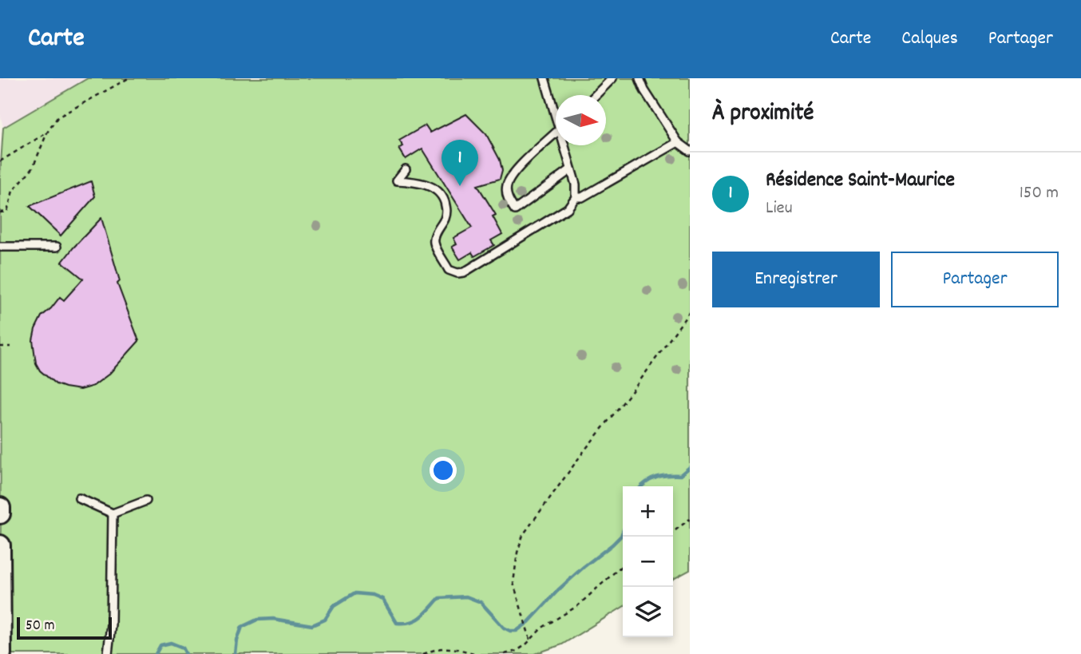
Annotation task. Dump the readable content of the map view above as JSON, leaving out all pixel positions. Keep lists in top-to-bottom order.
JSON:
{
  "scale_bar": "50 m",
  "north": "right",
  "page": {
    "header": "Carte",
    "nav": ["Carte", "Calques", "Partager"],
    "heading": "À proximité",
    "pins": "1",
    "list": [
      {
        "mark": "1",
        "name": "Résidence Saint-Maurice",
        "note": "Lieu",
        "value": "150 m"
      }
    ],
    "buttons": ["Enregistrer", "Partager"],
    "map_buttons": ["+", "−"],
    "scale": "50 m"
  }
}
